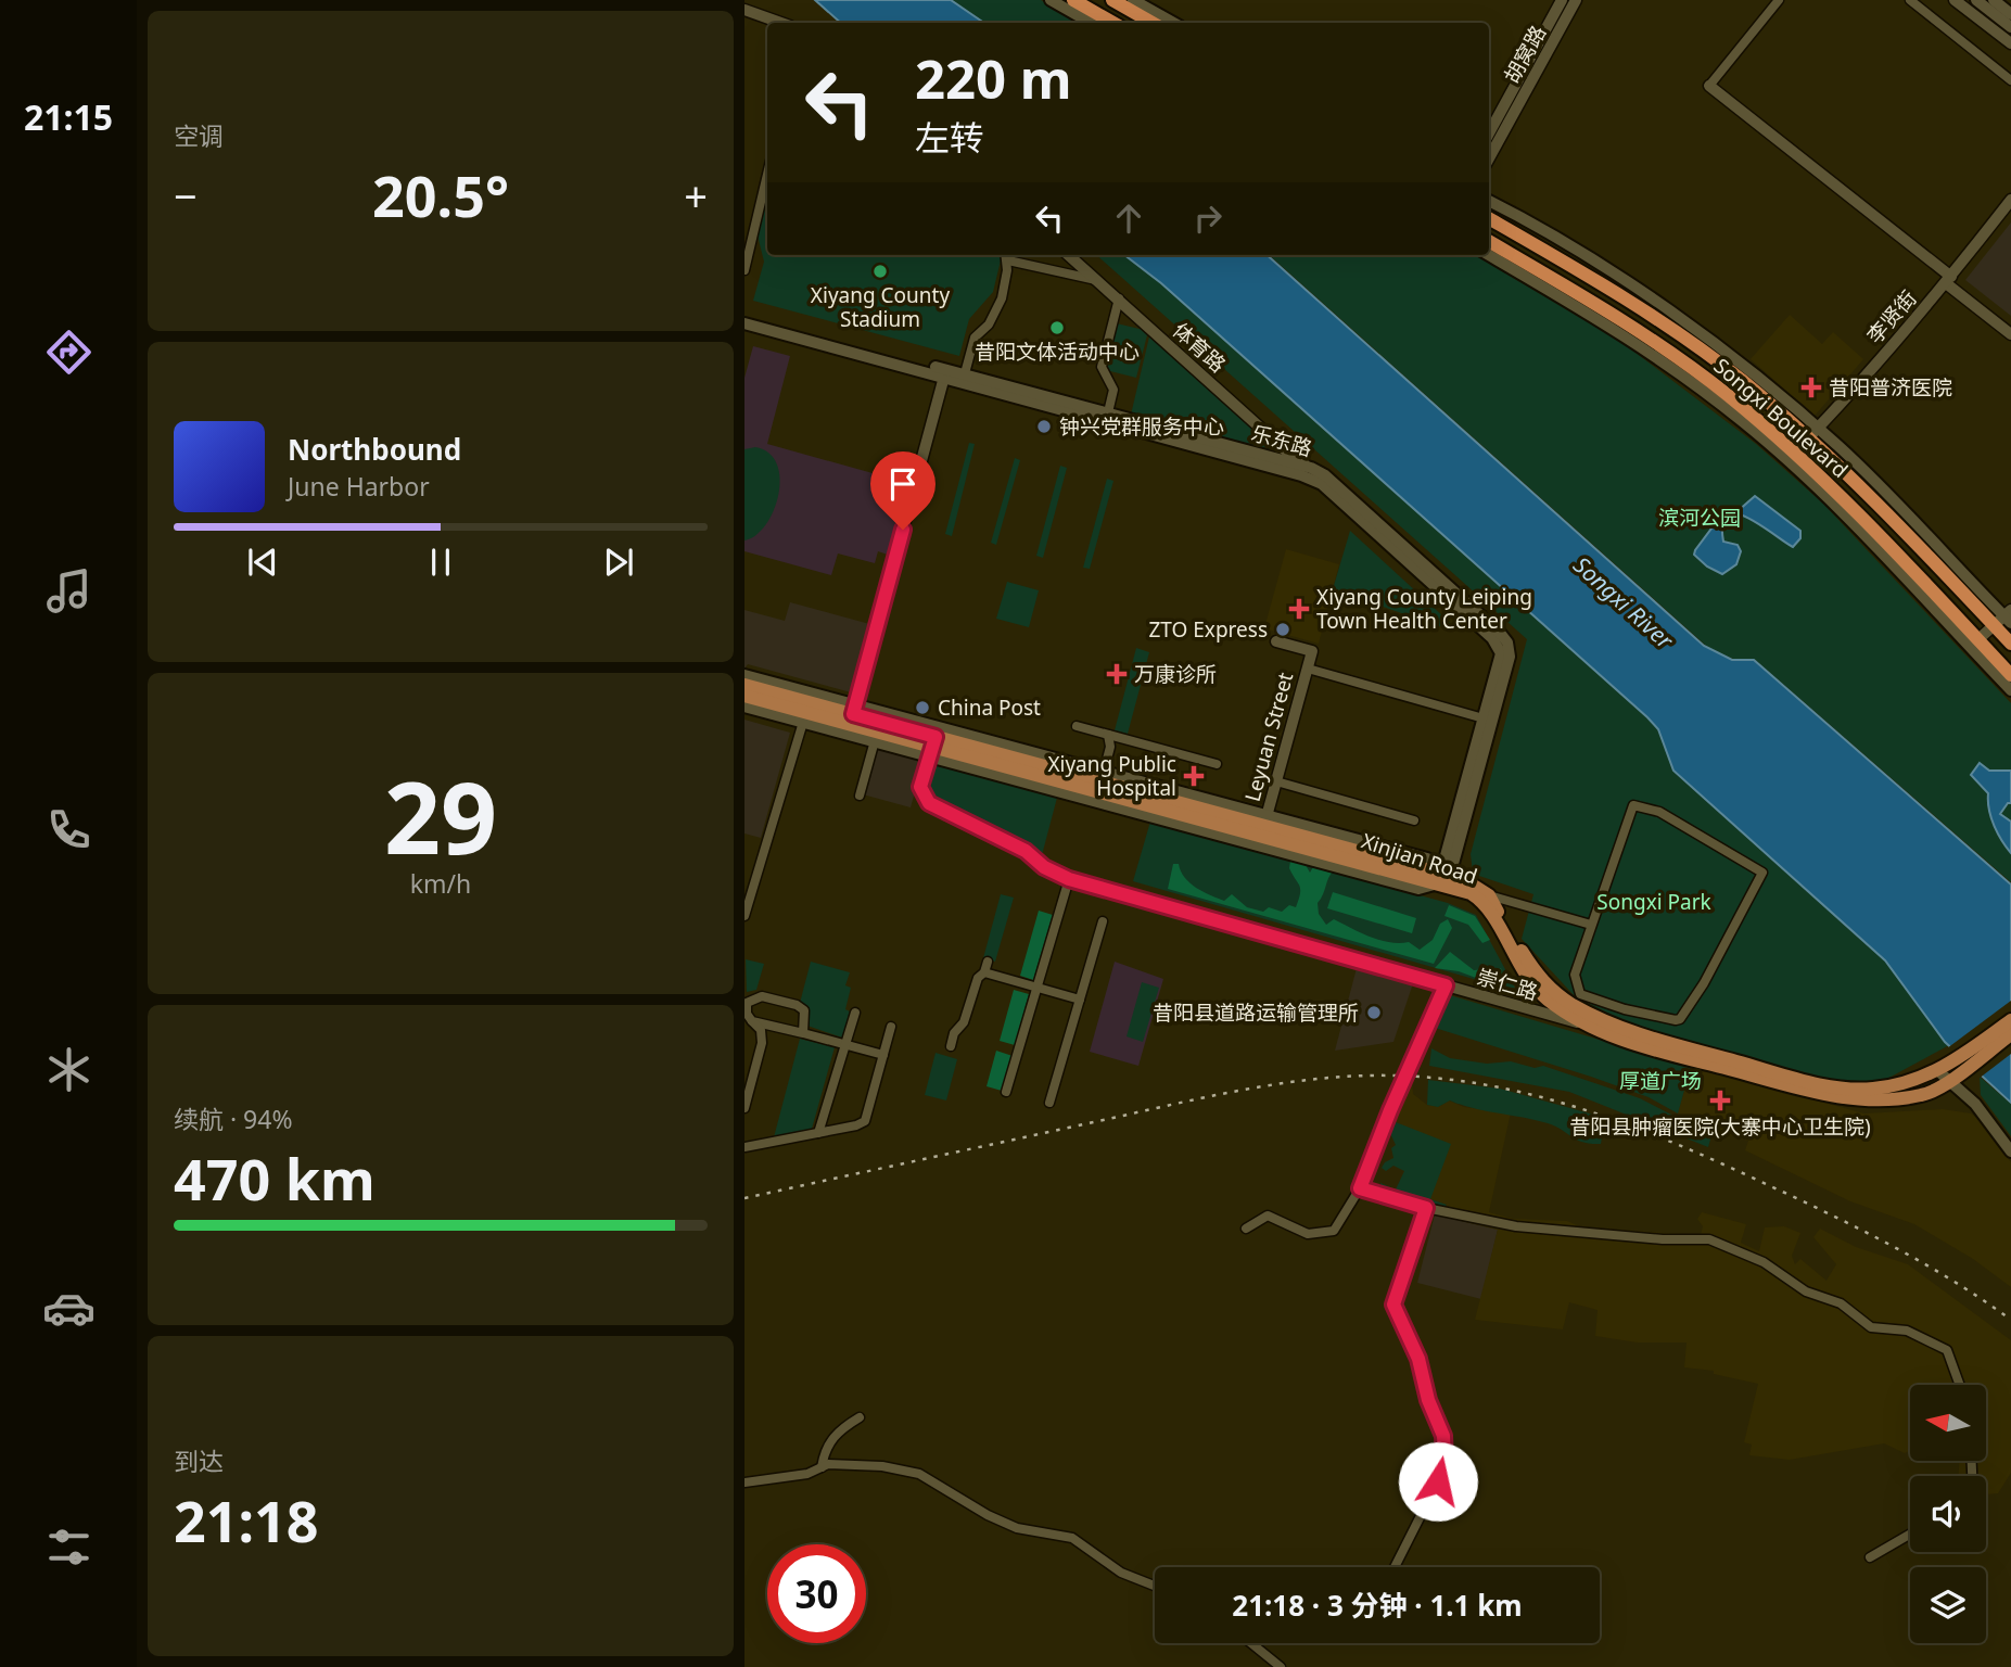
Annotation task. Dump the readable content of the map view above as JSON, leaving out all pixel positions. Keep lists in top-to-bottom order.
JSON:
{
  "streets": {
    "highway": ["Songxi Boulevard"],
    "main road": ["乐东路", "Xinjian Road"],
    "street": [
      "胡窝路",
      "李贤街",
      "体育路",
      "Leyuan Street",
      "崇仁路"
    ]
  },
  "crossings": [
    ["李贤街", "Songxi Boulevard"],
    ["体育路", "乐东路"],
    ["乐东路", "Xinjian Road"],
    ["Leyuan Street", "Xinjian Road"],
    ["Xinjian Road", "崇仁路"]
  ],
  "water": ["Songxi River"],
  "parks": ["滨河公园", "Songxi Park", "厚道广场"],
  "places": {
    "other": [
      "Xiyang County Stadium",
      "昔阳文体活动中心",
      "钟兴党群服务中心",
      "ZTO Express",
      "China Post",
      "昔阳县道路运输管理所"
    ],
    "health": [
      "昔阳普济医院",
      "Xiyang County Leiping Town Health Center",
      "万康诊所",
      "Xiyang Public Hospital",
      "昔阳县肿瘤医院(大寨中心卫生院)"
    ]
  },
  "north": "left",
  "page": {
    "tabs": "21:15",
    "tile": [
      "空调",
      ["29", "km/h"],
      ["续航 · 94%", "470 km"],
      ["到达", "21:18"]
    ],
    "turn": ["220 m", "左转"],
    "heat": ["−", "20.5°", "+"],
    "song": ["Northbound", "June Harbor"],
    "limit": "30",
    "trip": "21:18 · 3 分钟 · 1.1 km"
  }
}
